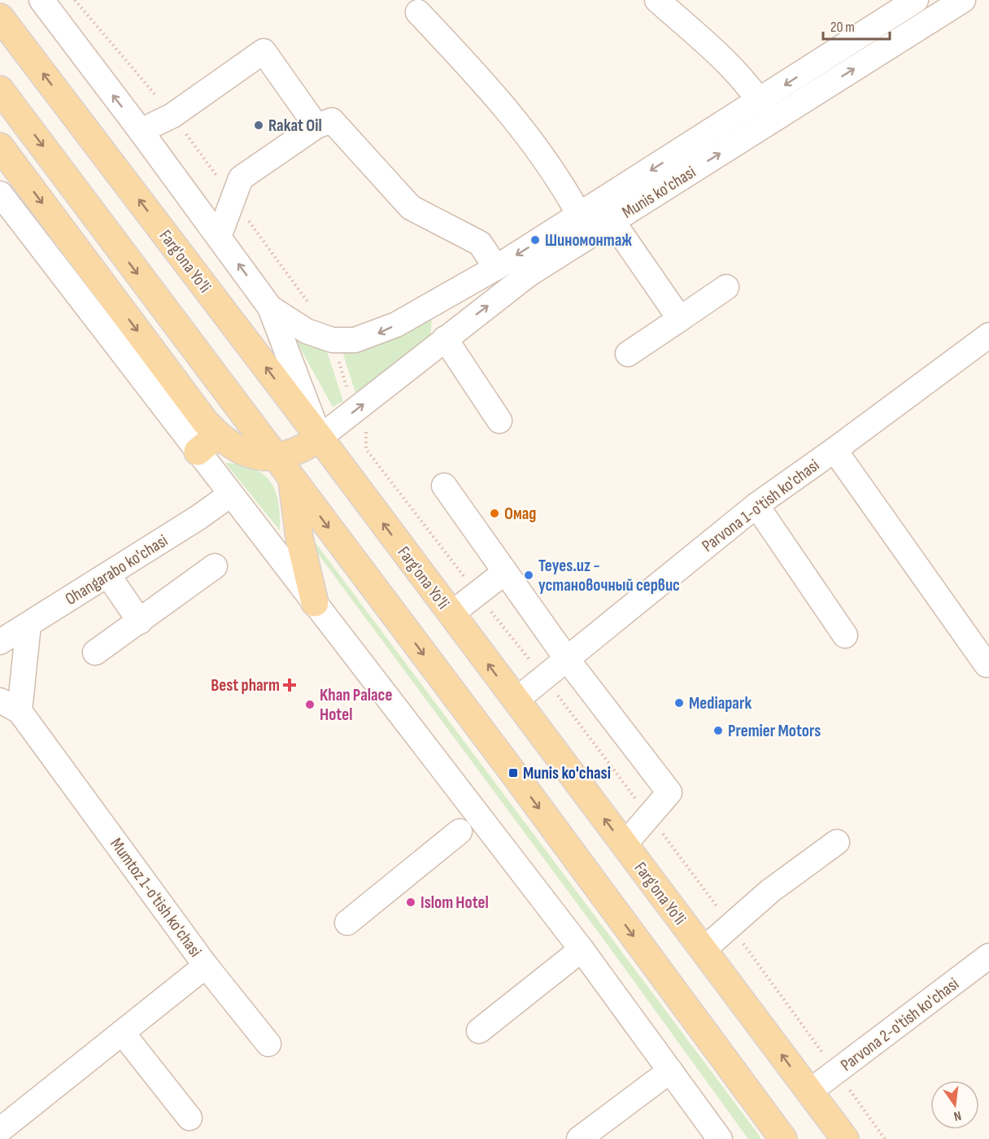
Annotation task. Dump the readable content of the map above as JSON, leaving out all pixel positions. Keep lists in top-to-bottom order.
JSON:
{
  "streets": {
    "main road": ["Farg'ona Yo'li"],
    "street": [
      "Munis ko'chasi",
      "Parvona 1-o'tish ko'chasi",
      "Ohangarabo ko'chasi",
      "Mumtoz 1-o'tish ko'chasi",
      "Parvona 2-o'tish ko'chasi"
    ]
  },
  "crossings": [
    ["Munis ko'chasi", "Farg'ona Yo'li"],
    ["Farg'ona Yo'li", "Parvona 1-o'tish ko'chasi"],
    ["Farg'ona Yo'li", "Parvona 2-o'tish ko'chasi"],
    ["Ohangarabo ko'chasi", "Mumtoz 1-o'tish ko'chasi"]
  ],
  "places": {
    "other": [
      "Rakat Oil",
      "Шиномонтаж",
      "Омад",
      "Teyes.uz - установочный сервис",
      "Mediapark",
      "Khan Palace Hotel",
      "Premier Motors",
      "Islom Hotel"
    ],
    "health": ["Best pharm"],
    "transit": ["Munis ko'chasi"]
  },
  "scale_bar": "20 m",
  "north": "bottom"
}
